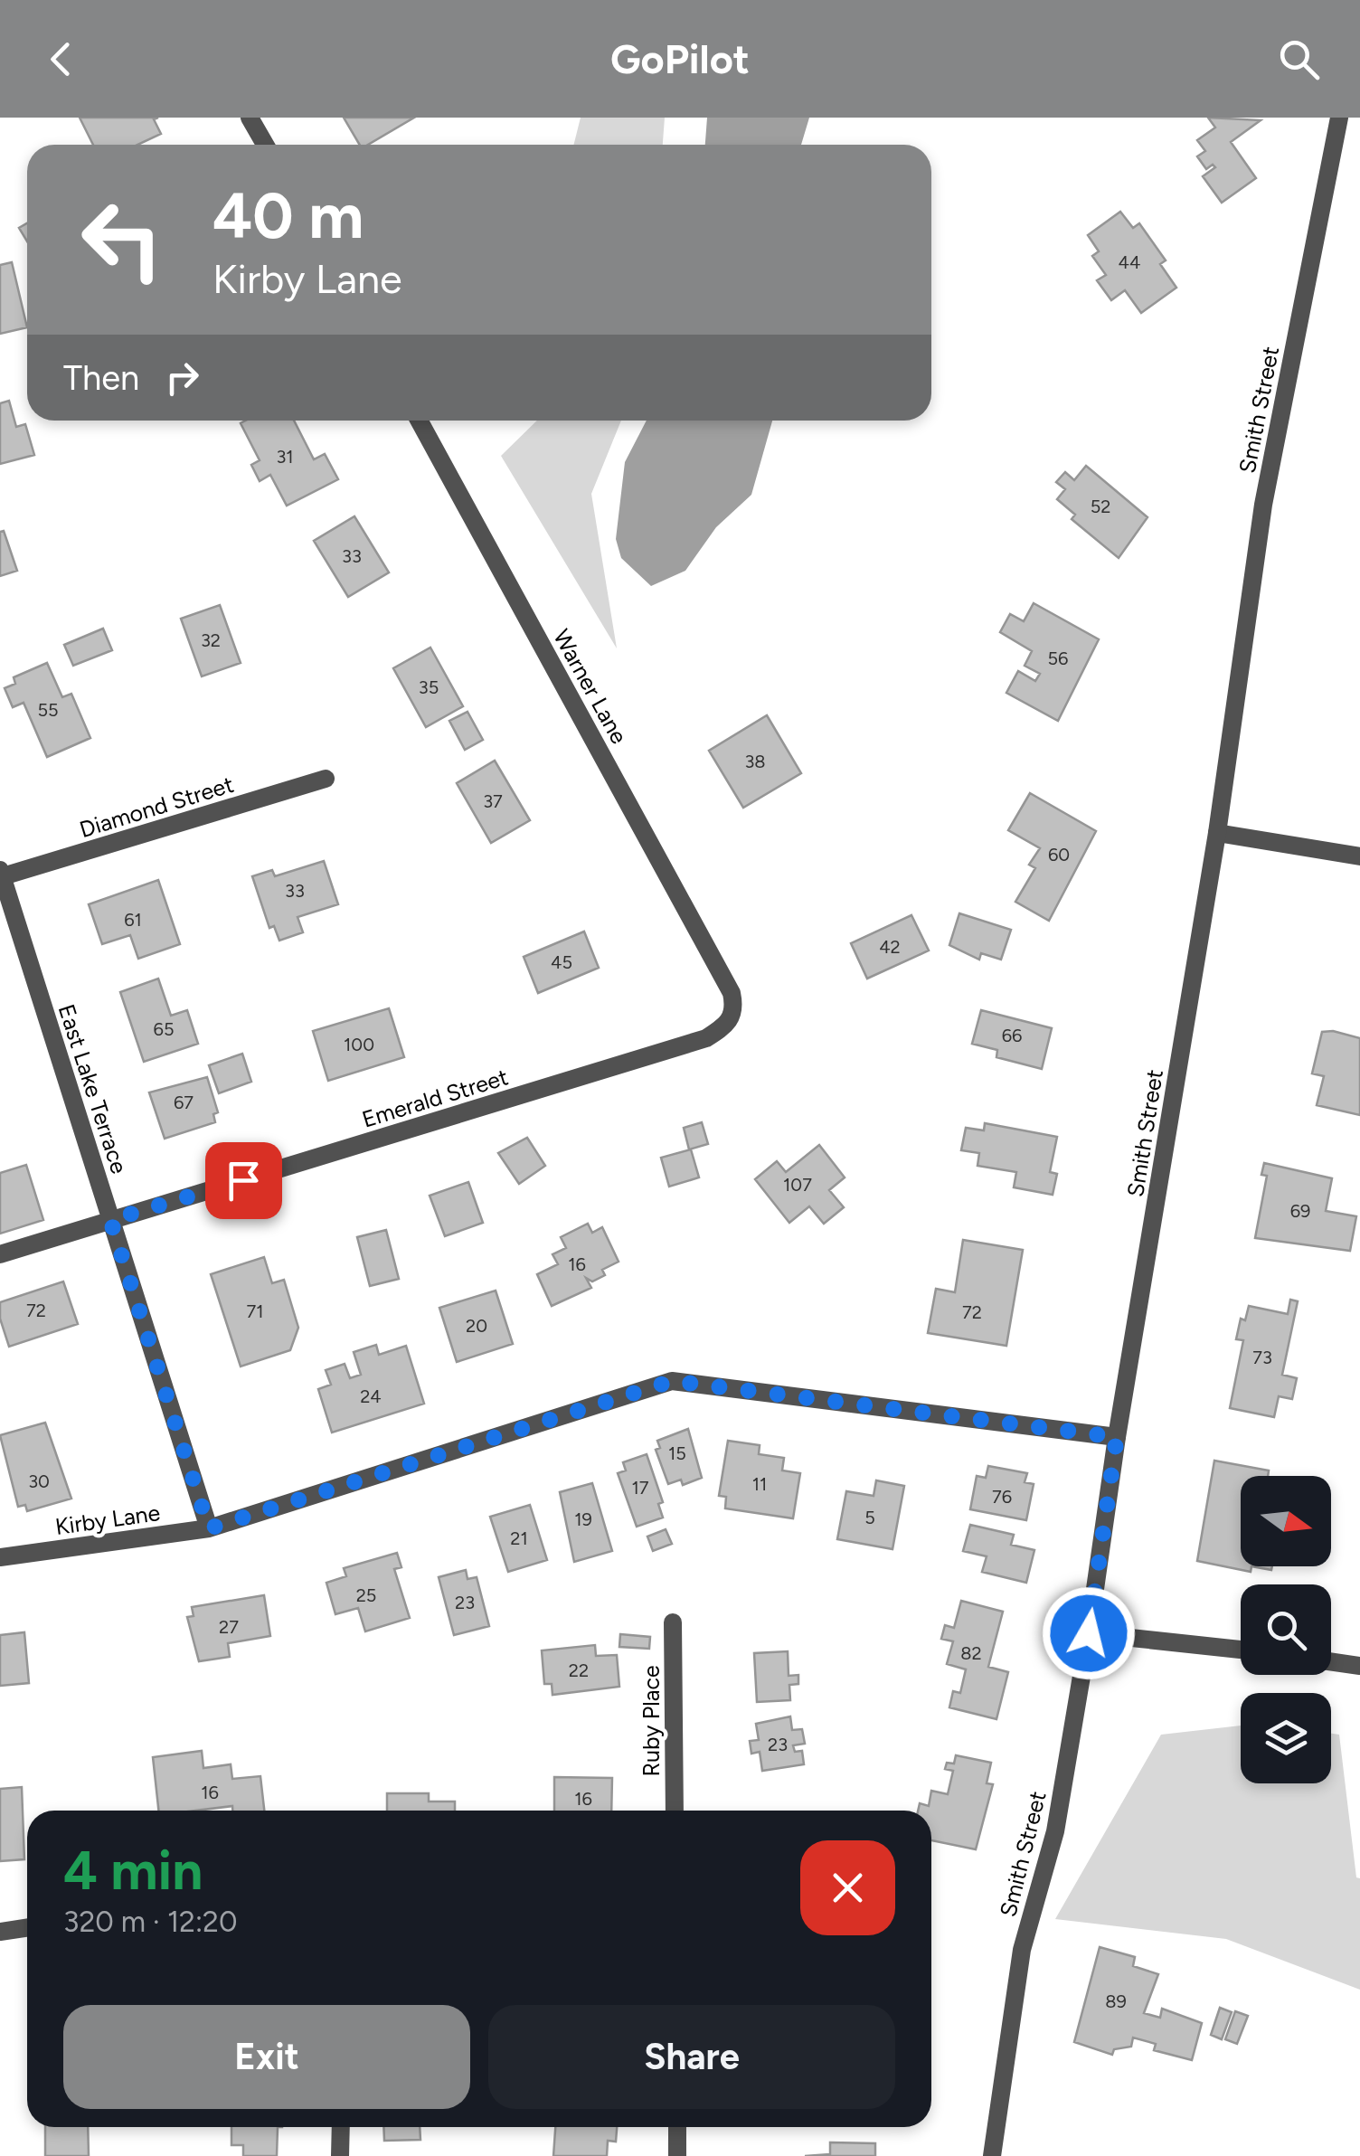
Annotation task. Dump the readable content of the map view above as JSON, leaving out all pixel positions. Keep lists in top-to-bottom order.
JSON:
{
  "streets": {
    "street": [
      "Smith Street",
      "Warner Lane",
      "Diamond Street",
      "East Lake Terrace",
      "Emerald Street",
      "Kirby Lane",
      "Ruby Place"
    ]
  },
  "crossings": [
    ["Smith Street", "Kirby Lane"],
    ["Warner Lane", "Emerald Street"],
    ["Diamond Street", "East Lake Terrace"],
    ["East Lake Terrace", "Emerald Street"],
    ["East Lake Terrace", "Kirby Lane"]
  ],
  "house_numbers": [
    "44",
    "31",
    "52",
    "33",
    "32",
    "56",
    "35",
    "55",
    "38",
    "37",
    "60",
    "33",
    "61",
    "42",
    "45",
    "65",
    "66",
    "100",
    "67",
    "107",
    "69",
    "16",
    "72",
    "71",
    "72",
    "20",
    "73",
    "24",
    "15",
    "30",
    "11",
    "17",
    "76",
    "5",
    "19",
    "21",
    "25",
    "23",
    "27",
    "82",
    "22",
    "23",
    "16",
    "16",
    "89"
  ],
  "north": "right",
  "page": {
    "header": "GoPilot",
    "turn": ["40 m", "Kirby Lane"],
    "then": "Then",
    "heading": ["4 min", "320 m · 12:20"],
    "buttons": ["Exit", "Share"]
  }
}
